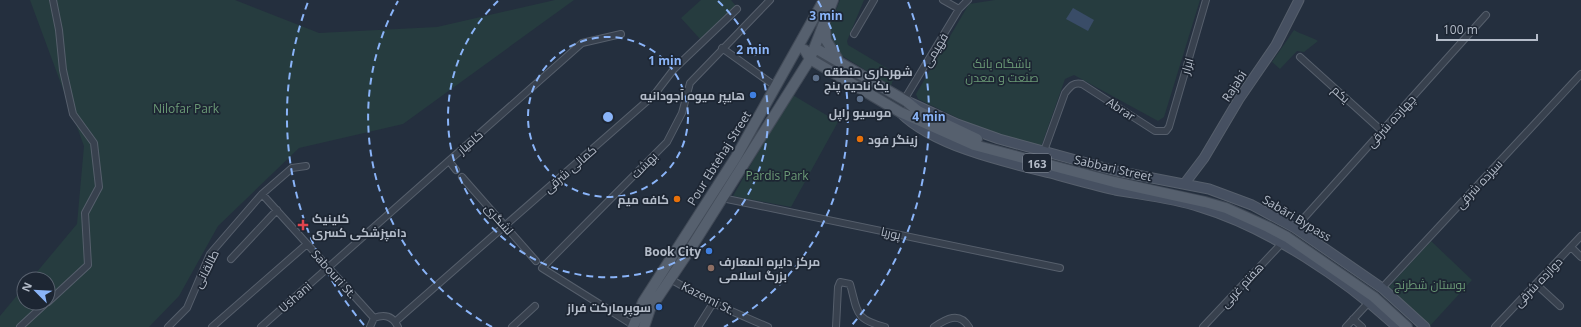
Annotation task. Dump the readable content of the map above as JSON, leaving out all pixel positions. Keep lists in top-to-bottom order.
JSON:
{
  "streets": {
    "main road": [
      "Rajabi",
      "Pour Ebtehaj Street",
      "163",
      "Sabbari Street",
      "Sabāri Bypass"
    ],
    "street": [
      "فهیمی",
      "ابرار",
      "یکم",
      "چهارده شرقی",
      "کامیار",
      "بهشت",
      "کمالی شرقی",
      "سیزده شرقی",
      "لشگری",
      "پوریا",
      "طالقانی",
      "Sabouri St.",
      "دوازده شرقی",
      "هفتم غربی",
      "Ushani",
      "Kazemi St."
    ]
  },
  "crossings": [
    ["فهیمی", "163"],
    ["فهیمی", "Sabāri Bypass"],
    ["ابرار", "Sabāri Bypass"],
    ["Rajabi", "Sabāri Bypass"],
    ["یکم", "چهارده شرقی"],
    ["چهارده شرقی", "163"],
    ["چهارده شرقی", "Sabbari Street"],
    ["چهارده شرقی", "Sabāri Bypass"],
    ["چهارده شرقی", "هفتم غربی"],
    ["کامیار", "Sabouri St."],
    ["کامیار", "Ushani"],
    ["Pour Ebtehaj Street", "163"],
    ["Pour Ebtehaj Street", "بهشت"],
    ["Pour Ebtehaj Street", "Sabbari Street"],
    ["Pour Ebtehaj Street", "پوریا"],
    ["Pour Ebtehaj Street", "Kazemi St."],
    ["163", "Sabbari Street"],
    ["163", "Sabāri Bypass"],
    ["163", "هفتم غربی"],
    ["Sabbari Street", "سیزده شرقی"],
    ["Sabbari Street", "Sabāri Bypass"],
    ["Sabbari Street", "هفتم غربی"],
    ["کمالی شرقی", "لشگری"],
    ["Sabāri Bypass", "هفتم غربی"],
    ["طالقانی", "Sabouri St."],
    ["Sabouri St.", "Ushani"]
  ],
  "parks": [
    "باشگاه بانک صنعت و معدن",
    "Nilofar Park",
    "Pardis Park",
    "بوستان شطرنج"
  ],
  "places": {
    "other": [
      "شهرداری منطقه یک ناحیه پنج",
      "هایپر میوه آجودانیه",
      "موسیو راپل",
      "زینگر فود",
      "کافه میم",
      "Book City",
      "مرکز دایره المعارف بزرگ اسلامی",
      "سوپرمارکت فراز"
    ],
    "health": ["کلینیک دامپزشکی کسری"]
  },
  "scale_bar": "100 m",
  "north": "top left",
  "rings": [
    "3 min",
    "2 min",
    "1 min",
    "4 min"
  ]
}
